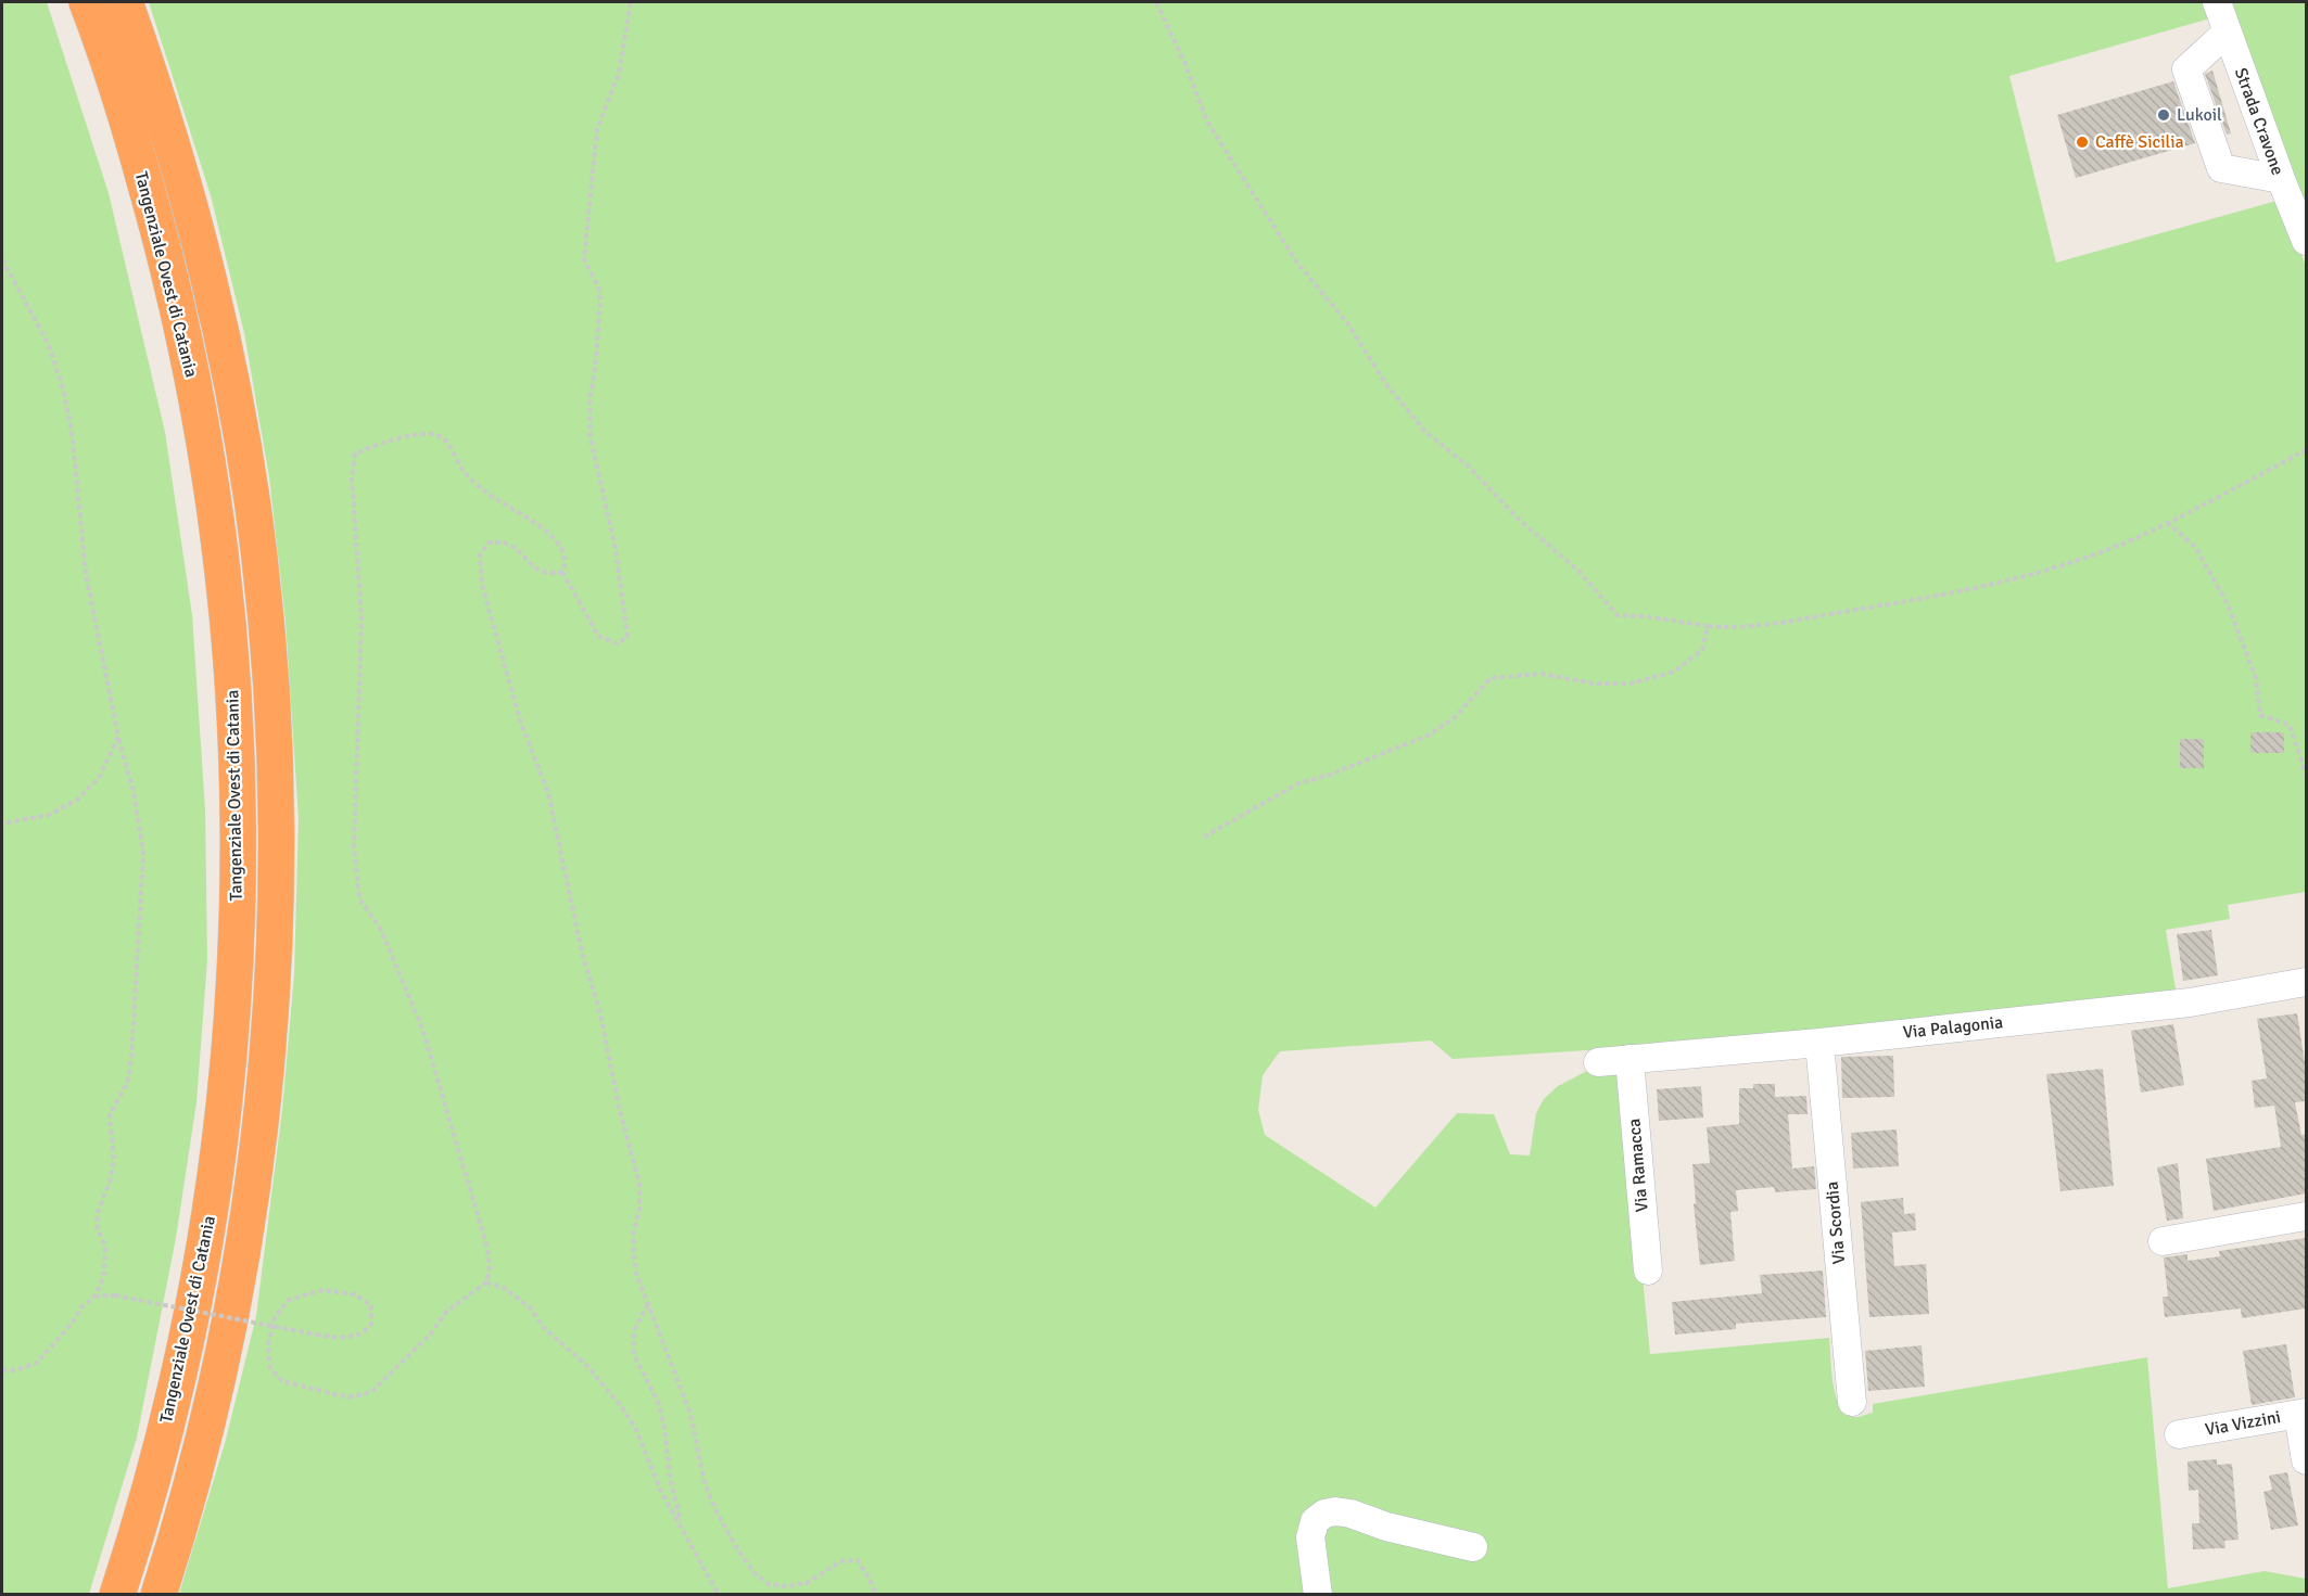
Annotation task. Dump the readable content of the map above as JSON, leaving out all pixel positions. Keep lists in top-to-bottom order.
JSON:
{
  "streets": {
    "highway": ["Tangenziale Ovest di Catania"],
    "street": [
      "Strada Cravone",
      "Via Palagonia",
      "Via Ramacca",
      "Via Scordia",
      "Via Vizzini"
    ]
  },
  "crossings": [
    ["Via Palagonia", "Via Ramacca"],
    ["Via Palagonia", "Via Scordia"]
  ],
  "places": ["Lukoil", "Caffè Sicilia"]
}
